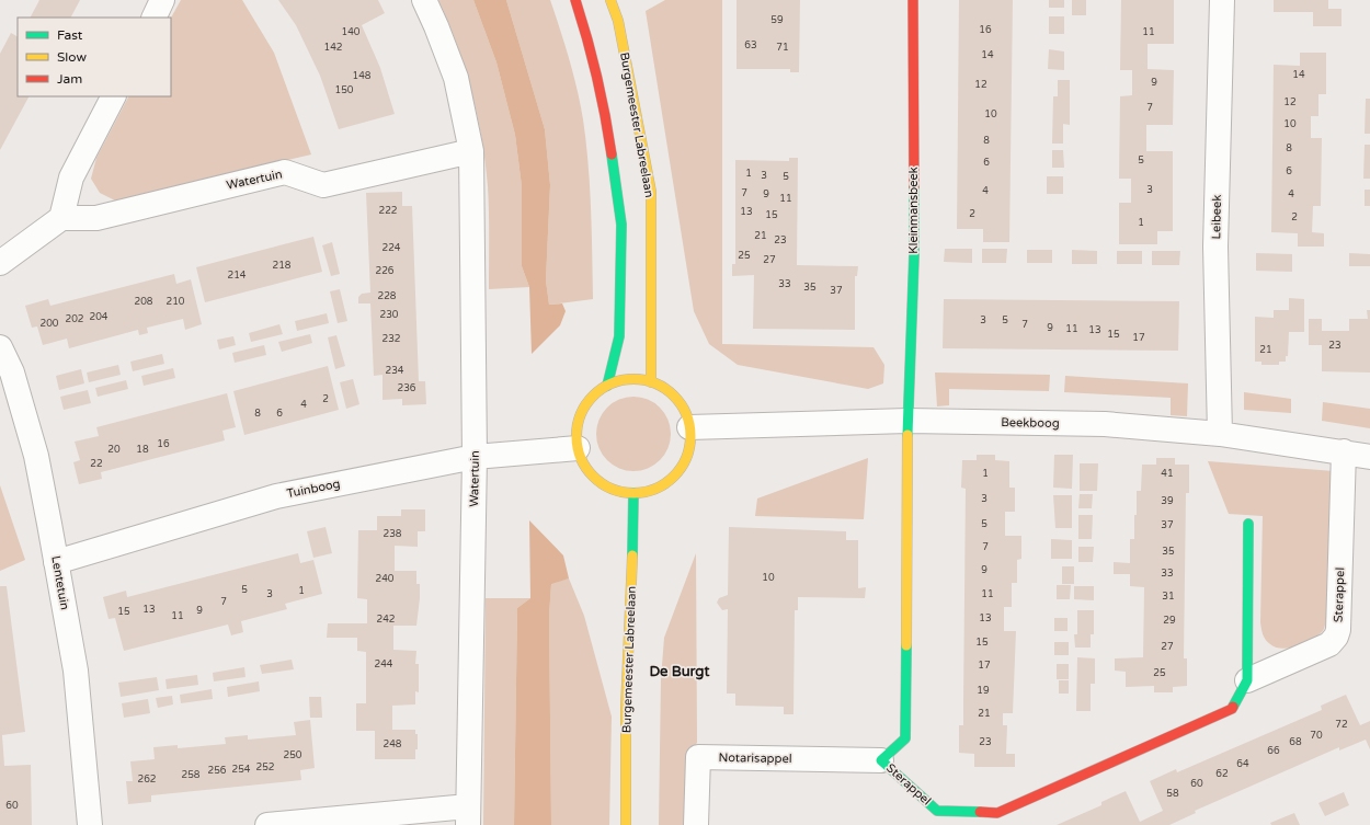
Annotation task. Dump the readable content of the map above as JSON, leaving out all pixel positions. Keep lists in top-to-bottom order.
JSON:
{
  "streets": {
    "street": [
      "Burgemeester Labreelaan",
      "Watertuin",
      "Kleinmansbeek",
      "Leibeek",
      "Beekboog",
      "Tuinboog",
      "Lentetuin",
      "Sterappel",
      "Notarisappel"
    ]
  },
  "crossings": [
    ["Burgemeester Labreelaan", "Beekboog"],
    ["Burgemeester Labreelaan", "Tuinboog"],
    ["Watertuin", "Tuinboog"],
    ["Kleinmansbeek", "Beekboog"],
    ["Kleinmansbeek", "Sterappel"],
    ["Leibeek", "Beekboog"],
    ["Beekboog", "Tuinboog"],
    ["Beekboog", "Sterappel"],
    ["Tuinboog", "Lentetuin"],
    ["Sterappel", "Notarisappel"]
  ],
  "districts": ["De Burgt"],
  "house_numbers": [
    "59",
    "16",
    "140",
    "11",
    "63",
    "142",
    "71",
    "14",
    "14",
    "148",
    "9",
    "12",
    "150",
    "12",
    "7",
    "10",
    "10",
    "8",
    "8",
    "5",
    "6",
    "6",
    "1",
    "3",
    "5",
    "3",
    "4",
    "7",
    "9",
    "4",
    "11",
    "222",
    "13",
    "2",
    "15",
    "2",
    "1",
    "21",
    "23",
    "224",
    "25",
    "27",
    "218",
    "226",
    "214",
    "33",
    "35",
    "37",
    "228",
    "208",
    "210",
    "230",
    "204",
    "202",
    "3",
    "5",
    "200",
    "7",
    "9",
    "11",
    "13",
    "15",
    "17",
    "232",
    "23",
    "21",
    "234",
    "236",
    "2",
    "4",
    "8",
    "6",
    "16",
    "20",
    "18",
    "22",
    "1",
    "41",
    "3",
    "39",
    "5",
    "37",
    "238",
    "7",
    "35",
    "9",
    "33",
    "10",
    "240",
    "5",
    "1",
    "3",
    "11",
    "31",
    "7",
    "13",
    "9",
    "15",
    "11",
    "13",
    "242",
    "29",
    "15",
    "27",
    "244",
    "17",
    "25",
    "19",
    "21",
    "72",
    "70",
    "23",
    "68",
    "248",
    "66",
    "250",
    "64",
    "252",
    "254",
    "256",
    "62",
    "258",
    "262",
    "60",
    "58",
    "60"
  ],
  "legend": ["Fast", "Slow", "Jam"]
}
